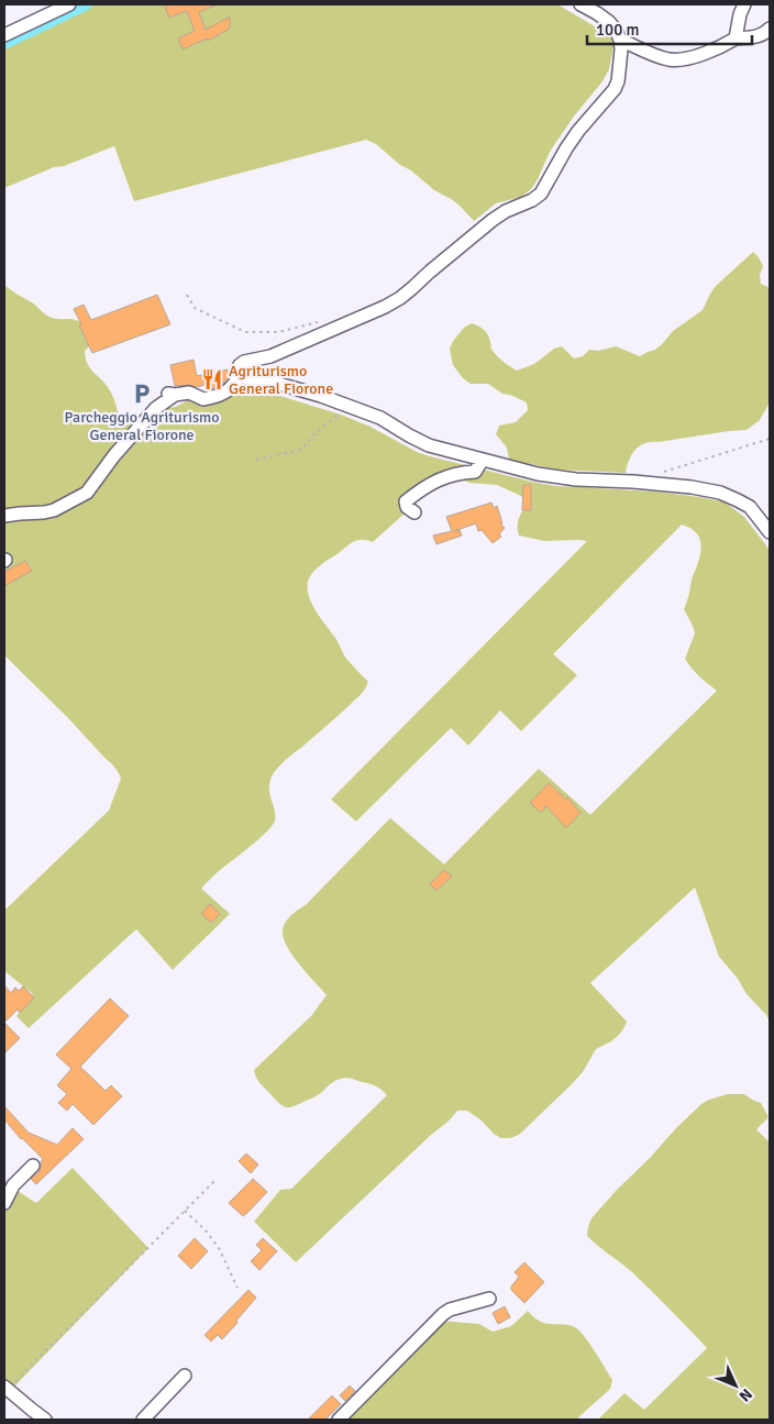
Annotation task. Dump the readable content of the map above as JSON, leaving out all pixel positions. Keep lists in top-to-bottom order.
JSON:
{
  "places": {
    "restaurant": ["Agriturismo General Fiorone"],
    "parking": ["Parcheggio Agriturismo General Fiorone"]
  },
  "scale_bar": "100 m",
  "north": "bottom right"
}
